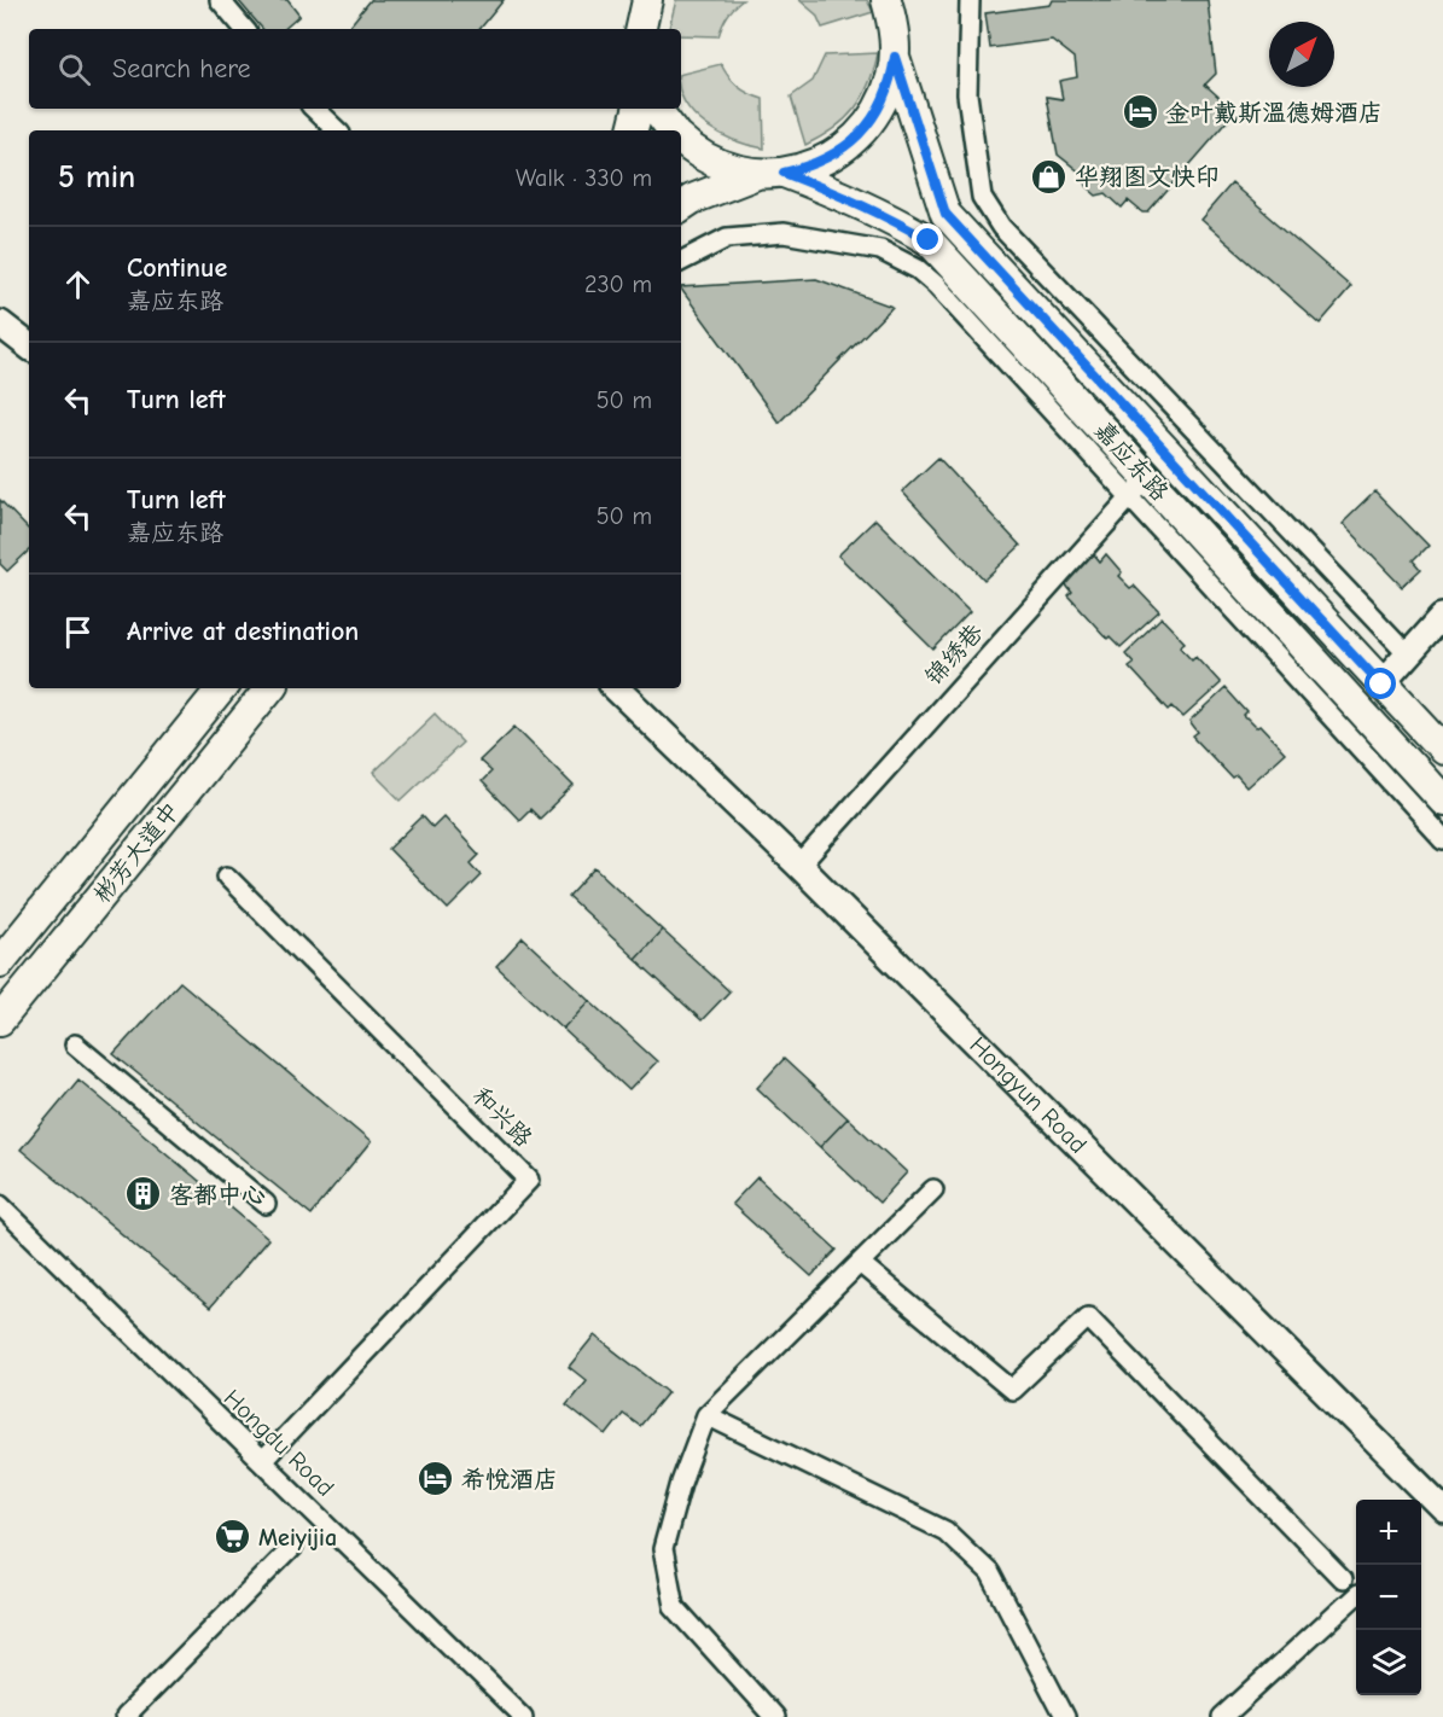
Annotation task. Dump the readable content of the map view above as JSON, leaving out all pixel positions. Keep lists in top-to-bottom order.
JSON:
{
  "streets": {
    "main road": ["嘉应东路", "彬芳大道中"],
    "street": [
      "锦绣巷",
      "Hongyun Road",
      "和兴路",
      "Hongdu Road"
    ]
  },
  "crossings": [
    ["嘉应东路", "锦绣巷"],
    ["锦绣巷", "Hongyun Road"],
    ["和兴路", "Hongdu Road"]
  ],
  "places": {
    "hotel": ["金叶戴斯温德姆酒店", "希悦酒店"],
    "shop": ["华翔图文快印"],
    "building": ["客都中心"],
    "supermarket": ["Meiyijia"]
  },
  "north": "top right",
  "page": {
    "search": "Search here",
    "heading": ["5 min", "Walk · 330 m"],
    "list": [
      ["Continue", "嘉应东路", "230 m"],
      ["Turn left", "50 m"],
      ["Turn left", "嘉应东路", "50 m"],
      "Arrive at destination"
    ],
    "map_buttons": ["+", "−"]
  }
}
